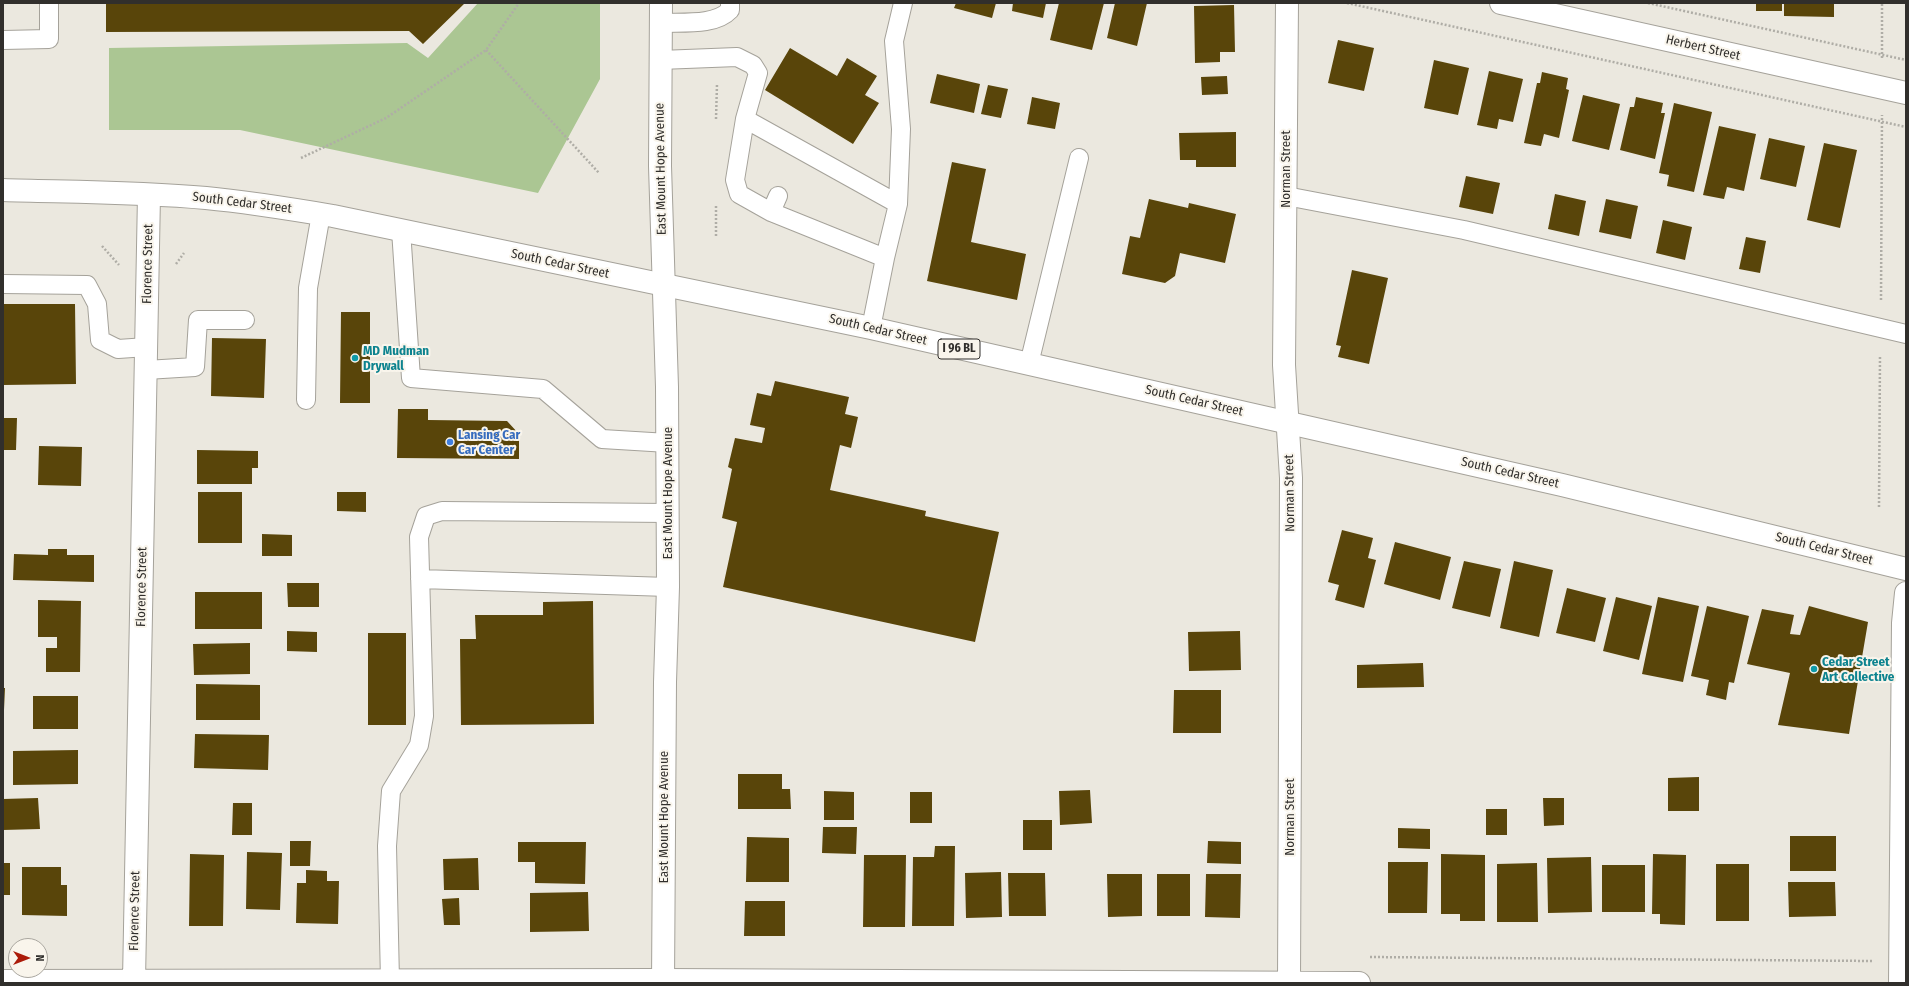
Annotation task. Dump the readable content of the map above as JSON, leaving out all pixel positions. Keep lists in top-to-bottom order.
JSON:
{
  "streets": {
    "street": [
      "Herbert Street",
      "East Mount Hope Avenue",
      "Norman Street",
      "South Cedar Street",
      "Florence Street",
      "I 96 BL"
    ]
  },
  "crossings": [
    ["East Mount Hope Avenue", "South Cedar Street"],
    ["Norman Street", "South Cedar Street"],
    ["South Cedar Street", "Florence Street"]
  ],
  "places": ["MD Mudman Drywall", "Lansing Car Car Center", "Cedar Street Art Collective"],
  "north": "right"
}
